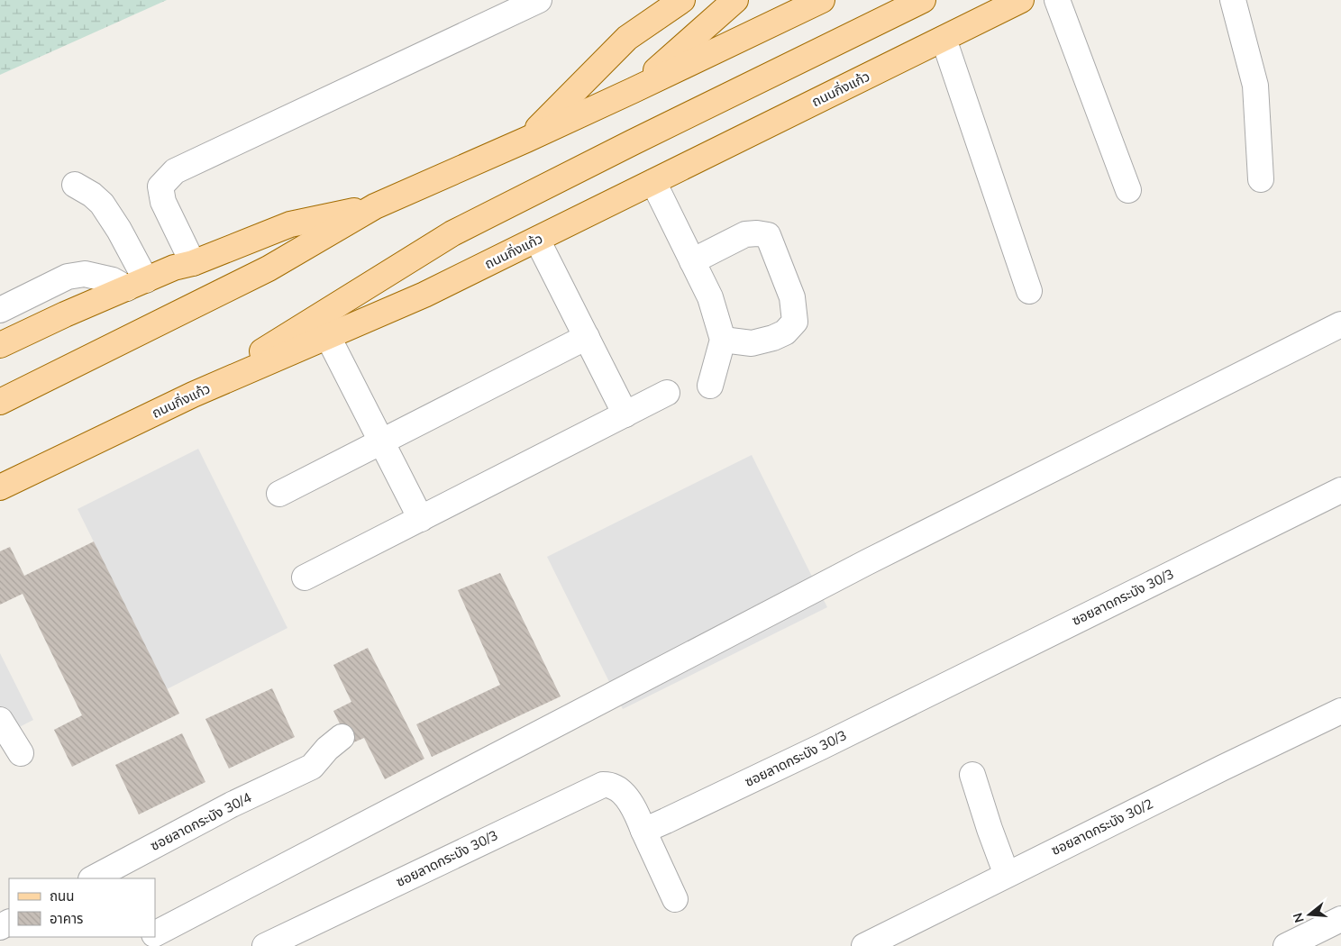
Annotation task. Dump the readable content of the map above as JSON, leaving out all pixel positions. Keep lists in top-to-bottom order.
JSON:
{
  "streets": {
    "main road": ["ถนนกิ่งแก้ว"],
    "street": ["ซอยลาดกระบัง 30/3", "ซอยลาดกระบัง 30/4", "ซอยลาดกระบัง 30/2"]
  },
  "legend": ["ถนน", "อาคาร"],
  "north": "left"
}
